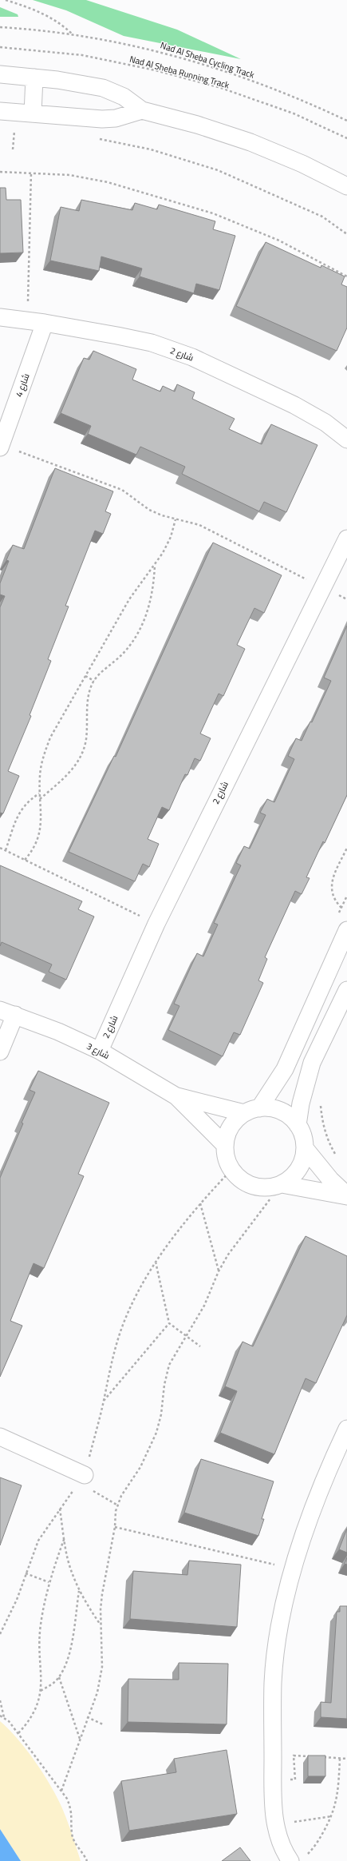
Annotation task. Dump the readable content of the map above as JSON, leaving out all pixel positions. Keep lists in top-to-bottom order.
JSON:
{
  "streets": {
    "street": ["شارع 2", "شارع 4", "شارع 3"],
    "path": ["Nad Al Sheba Cycling Track", "Nad Al Sheba Running Track"]
  },
  "crossings": [
    ["شارع 2", "شارع 4"],
    ["شارع 2", "شارع 3"]
  ]
}
